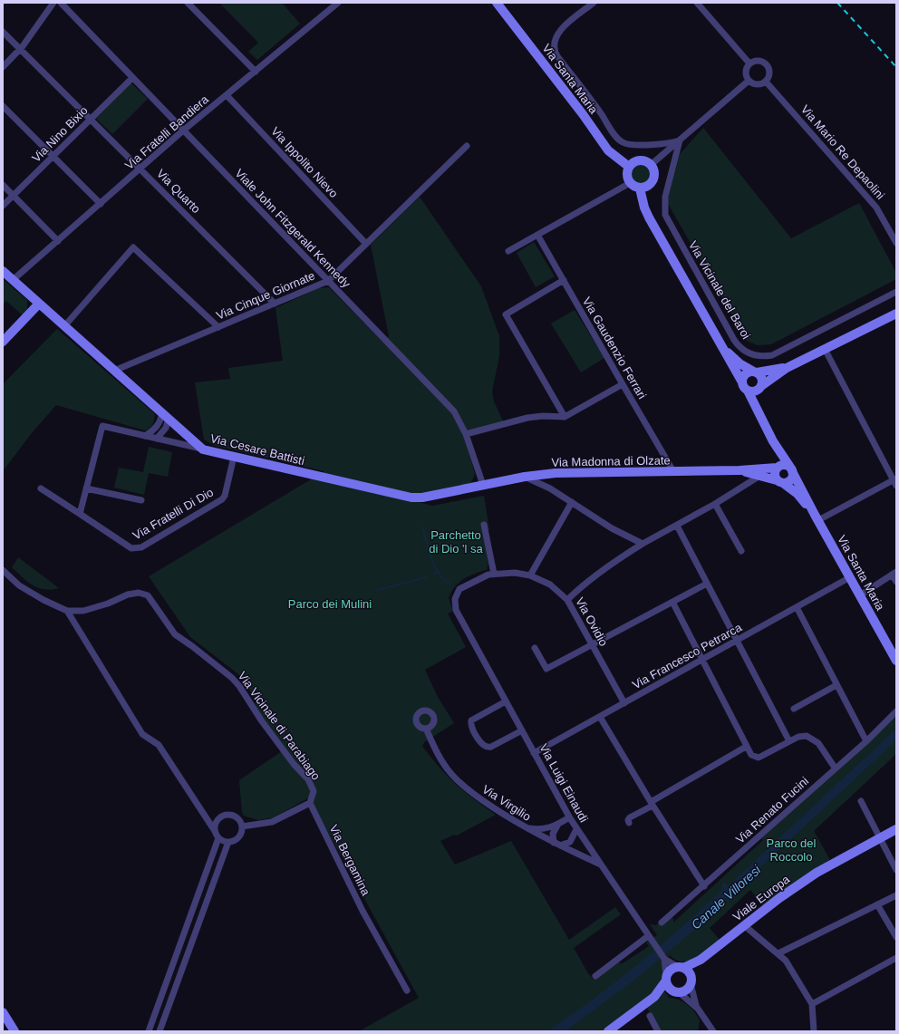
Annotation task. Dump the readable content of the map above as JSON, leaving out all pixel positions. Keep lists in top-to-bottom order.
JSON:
{
  "streets": {
    "street": [
      "Via Santa Maria",
      "Via Fratelli Bandiera",
      "Via Nino Bixio",
      "Via Mario Re Depaolini",
      "Via Ippolito Nievo",
      "Via Quarto",
      "Viale John Fitzgerald Kennedy",
      "Via Vicinale del Baroi",
      "Via Cinque Giornate",
      "Via Gaudenzio Ferrari",
      "Via Cesare Battisti",
      "Via Madonna di Olzate",
      "Via Fratelli Di Dio",
      "Via Ovidio",
      "Via Francesco Petrarca",
      "Via Vicinale di Parabiago",
      "Via Luigi Einaudi",
      "Via Virgilio",
      "Via Renato Fucini",
      "Via Bergamina",
      "Viale Europa"
    ]
  },
  "crossings": [
    ["Via Santa Maria", "Via Madonna di Olzate"],
    ["Via Santa Maria", "Via Francesco Petrarca"],
    ["Via Fratelli Bandiera", "Via Ippolito Nievo"],
    ["Via Fratelli Bandiera", "Via Quarto"],
    ["Via Fratelli Bandiera", "Viale John Fitzgerald Kennedy"],
    ["Via Fratelli Bandiera", "Via Cesare Battisti"],
    ["Via Nino Bixio", "Via Quarto"],
    ["Via Nino Bixio", "Viale John Fitzgerald Kennedy"],
    ["Via Ippolito Nievo", "Via Cinque Giornate"],
    ["Via Quarto", "Via Cinque Giornate"],
    ["Viale John Fitzgerald Kennedy", "Via Cinque Giornate"],
    ["Viale John Fitzgerald Kennedy", "Via Cesare Battisti"],
    ["Viale John Fitzgerald Kennedy", "Via Madonna di Olzate"],
    ["Via Cinque Giornate", "Via Cesare Battisti"],
    ["Via Gaudenzio Ferrari", "Via Madonna di Olzate"],
    ["Via Cesare Battisti", "Via Madonna di Olzate"],
    ["Via Cesare Battisti", "Via Fratelli Di Dio"],
    ["Via Ovidio", "Via Francesco Petrarca"],
    ["Via Ovidio", "Via Luigi Einaudi"],
    ["Via Francesco Petrarca", "Via Luigi Einaudi"],
    ["Via Vicinale di Parabiago", "Via Bergamina"],
    ["Via Luigi Einaudi", "Via Virgilio"],
    ["Via Luigi Einaudi", "Viale Europa"]
  ],
  "water": ["Canale Villoresi"],
  "parks": ["Parchetto di Dio 'l sa", "Parco dei Mulini", "Parco del Roccolo"]
}
